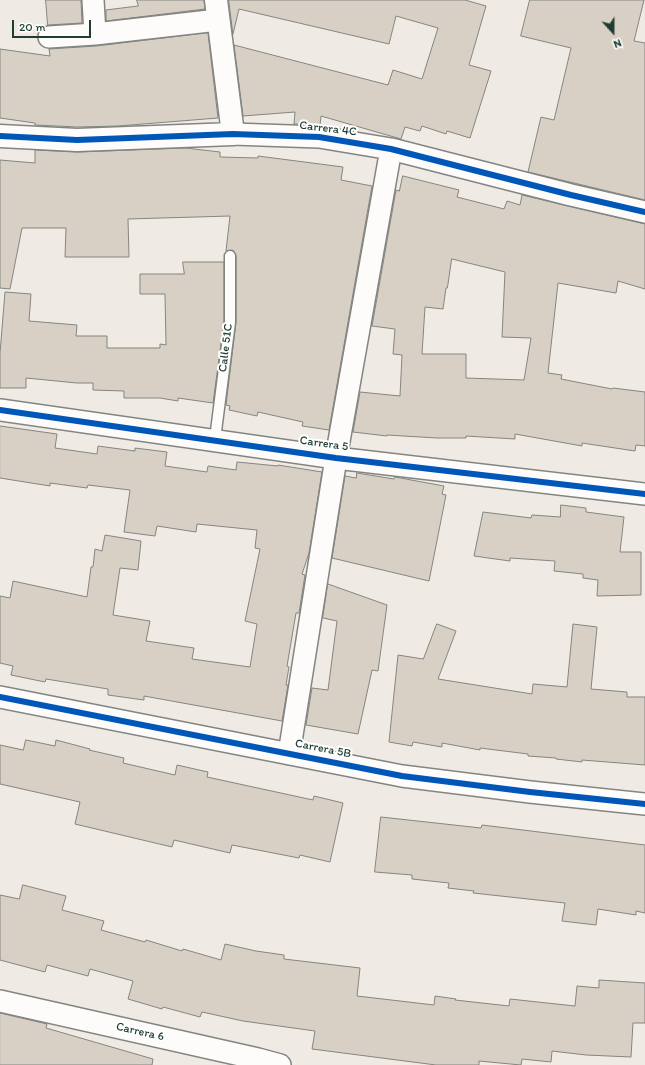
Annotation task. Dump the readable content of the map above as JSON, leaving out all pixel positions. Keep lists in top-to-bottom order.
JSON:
{
  "streets": {
    "street": [
      "Carrera 4C",
      "Carrera 5",
      "Carrera 5B",
      "Carrera 6"
    ],
    "lane": ["Calle 51C"]
  },
  "crossings": [
    ["Calle 51C", "Carrera 5"]
  ],
  "scale_bar": "20 m",
  "north": "bottom"
}
